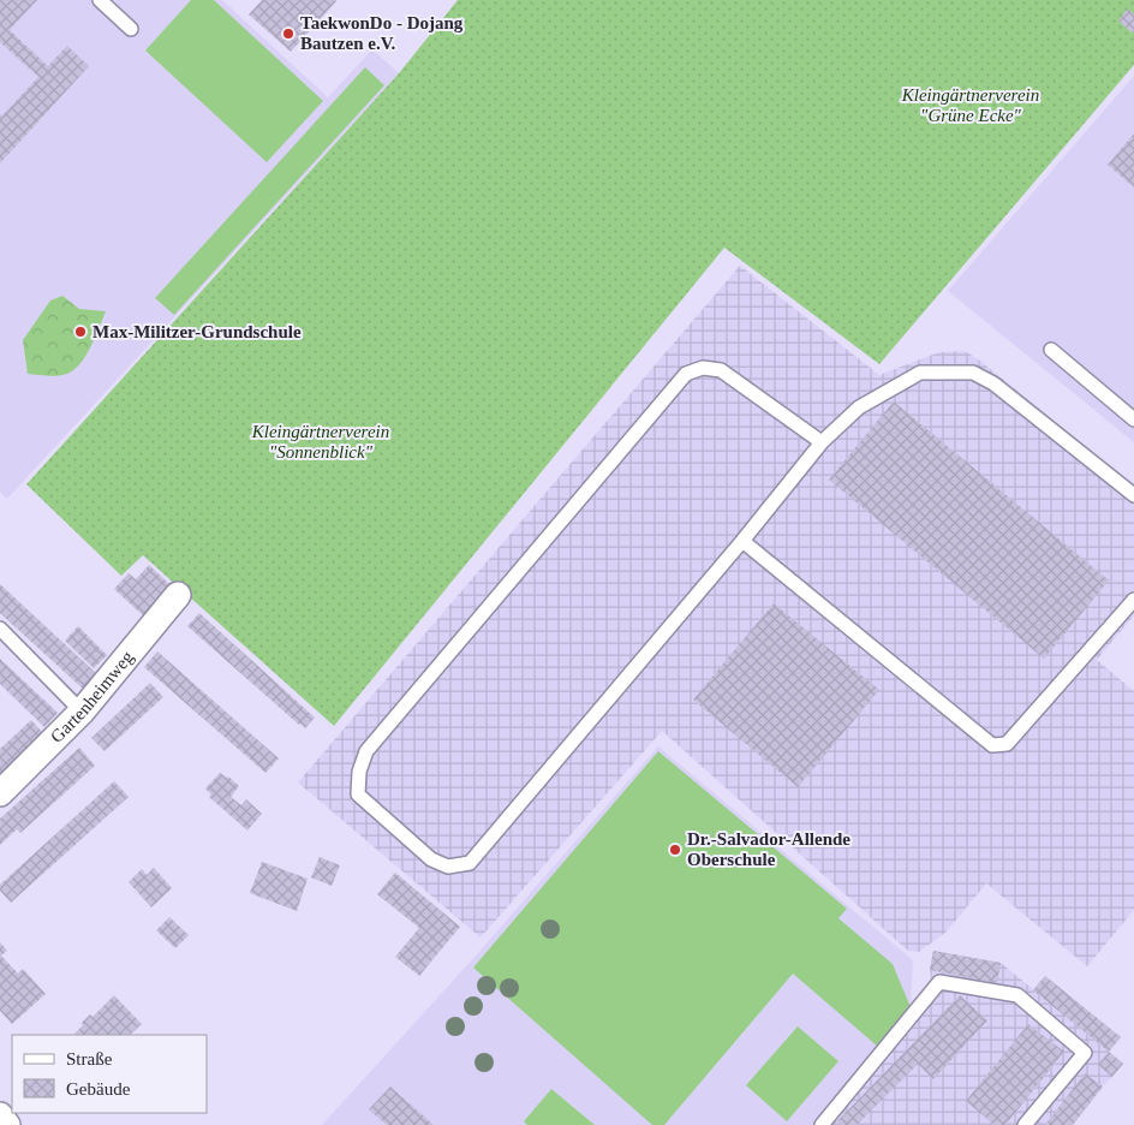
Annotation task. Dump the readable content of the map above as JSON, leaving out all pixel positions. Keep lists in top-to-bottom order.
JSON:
{
  "streets": {
    "street": ["Gartenheimweg"]
  },
  "parks": ["Kleingärtnerverein \"Grüne Ecke\"", "Kleingärtnerverein \"Sonnenblick\""],
  "places": ["TaekwonDo - Dojang Bautzen e.V.", "Max-Militzer-Grundschule", "Dr.-Salvador-Allende Oberschule"],
  "legend": ["Straße", "Gebäude"]
}
